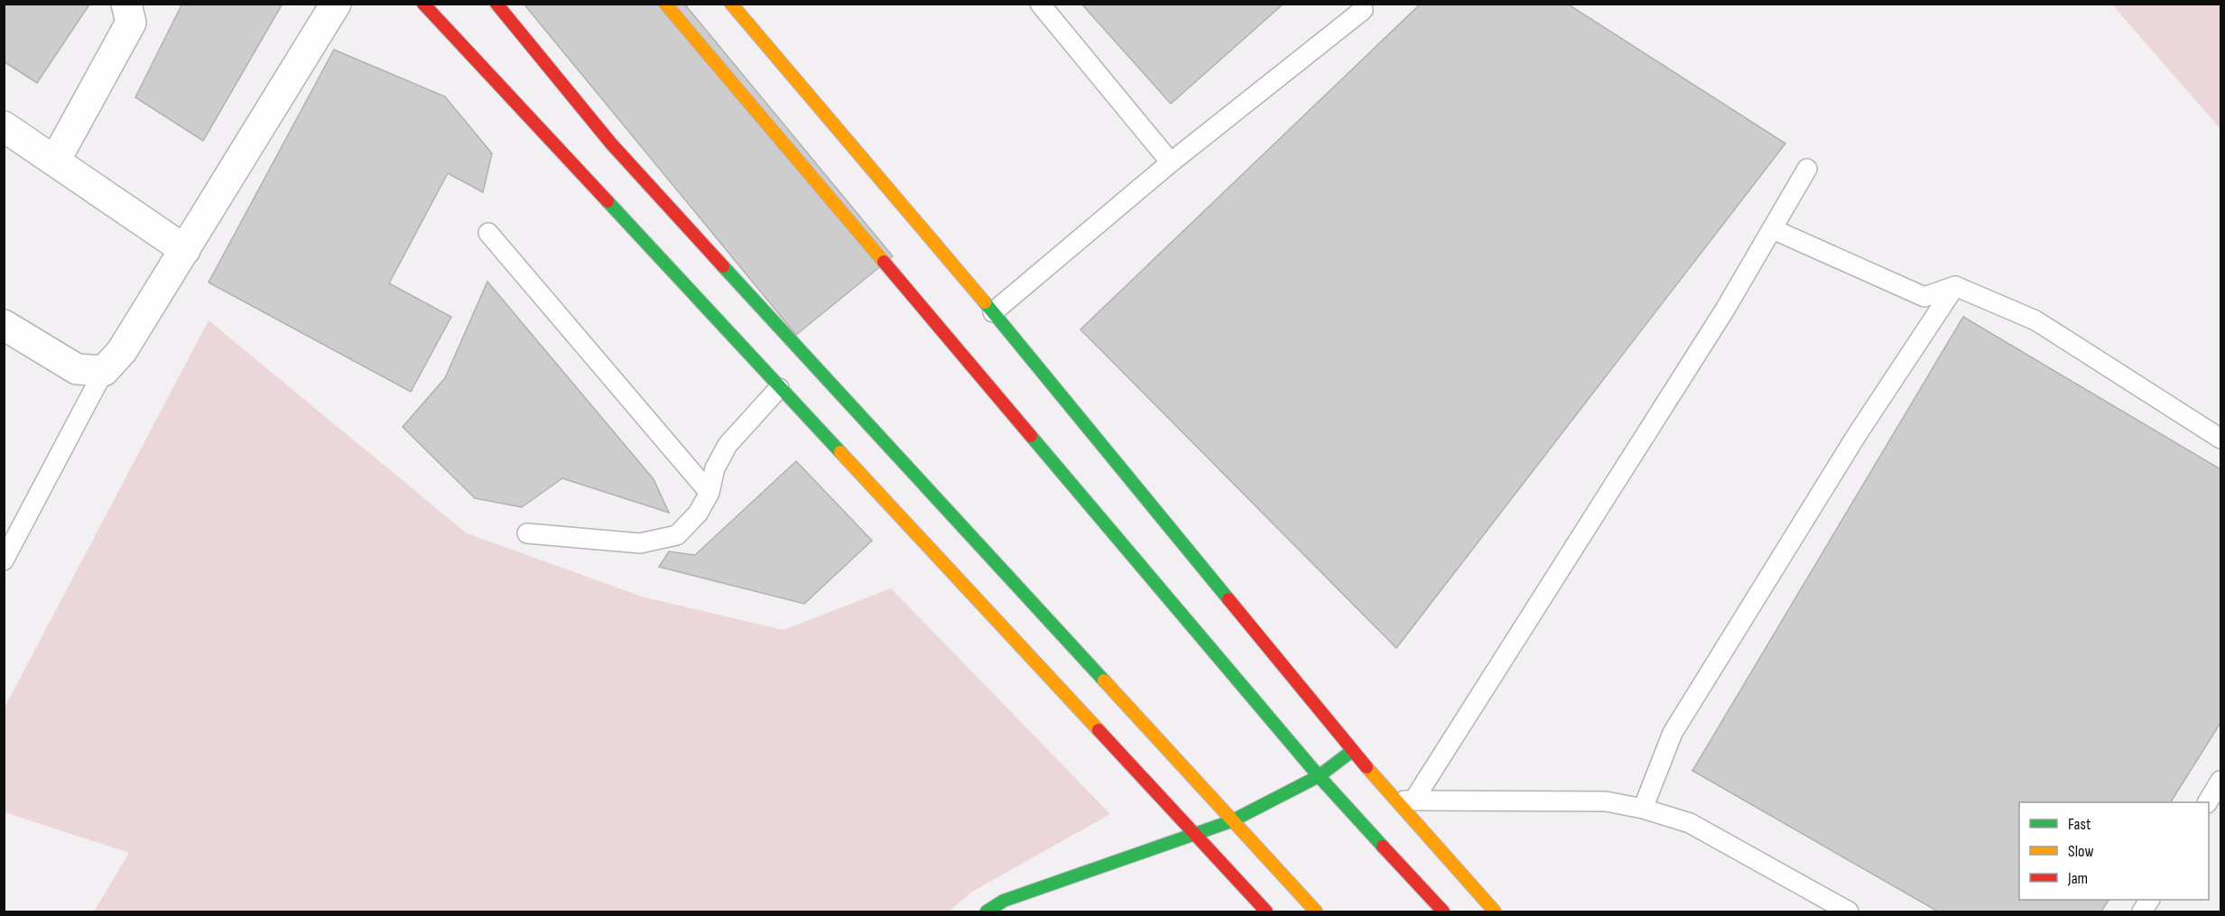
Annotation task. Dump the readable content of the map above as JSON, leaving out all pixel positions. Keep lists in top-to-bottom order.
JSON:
{
  "legend": ["Fast", "Slow", "Jam"]
}
